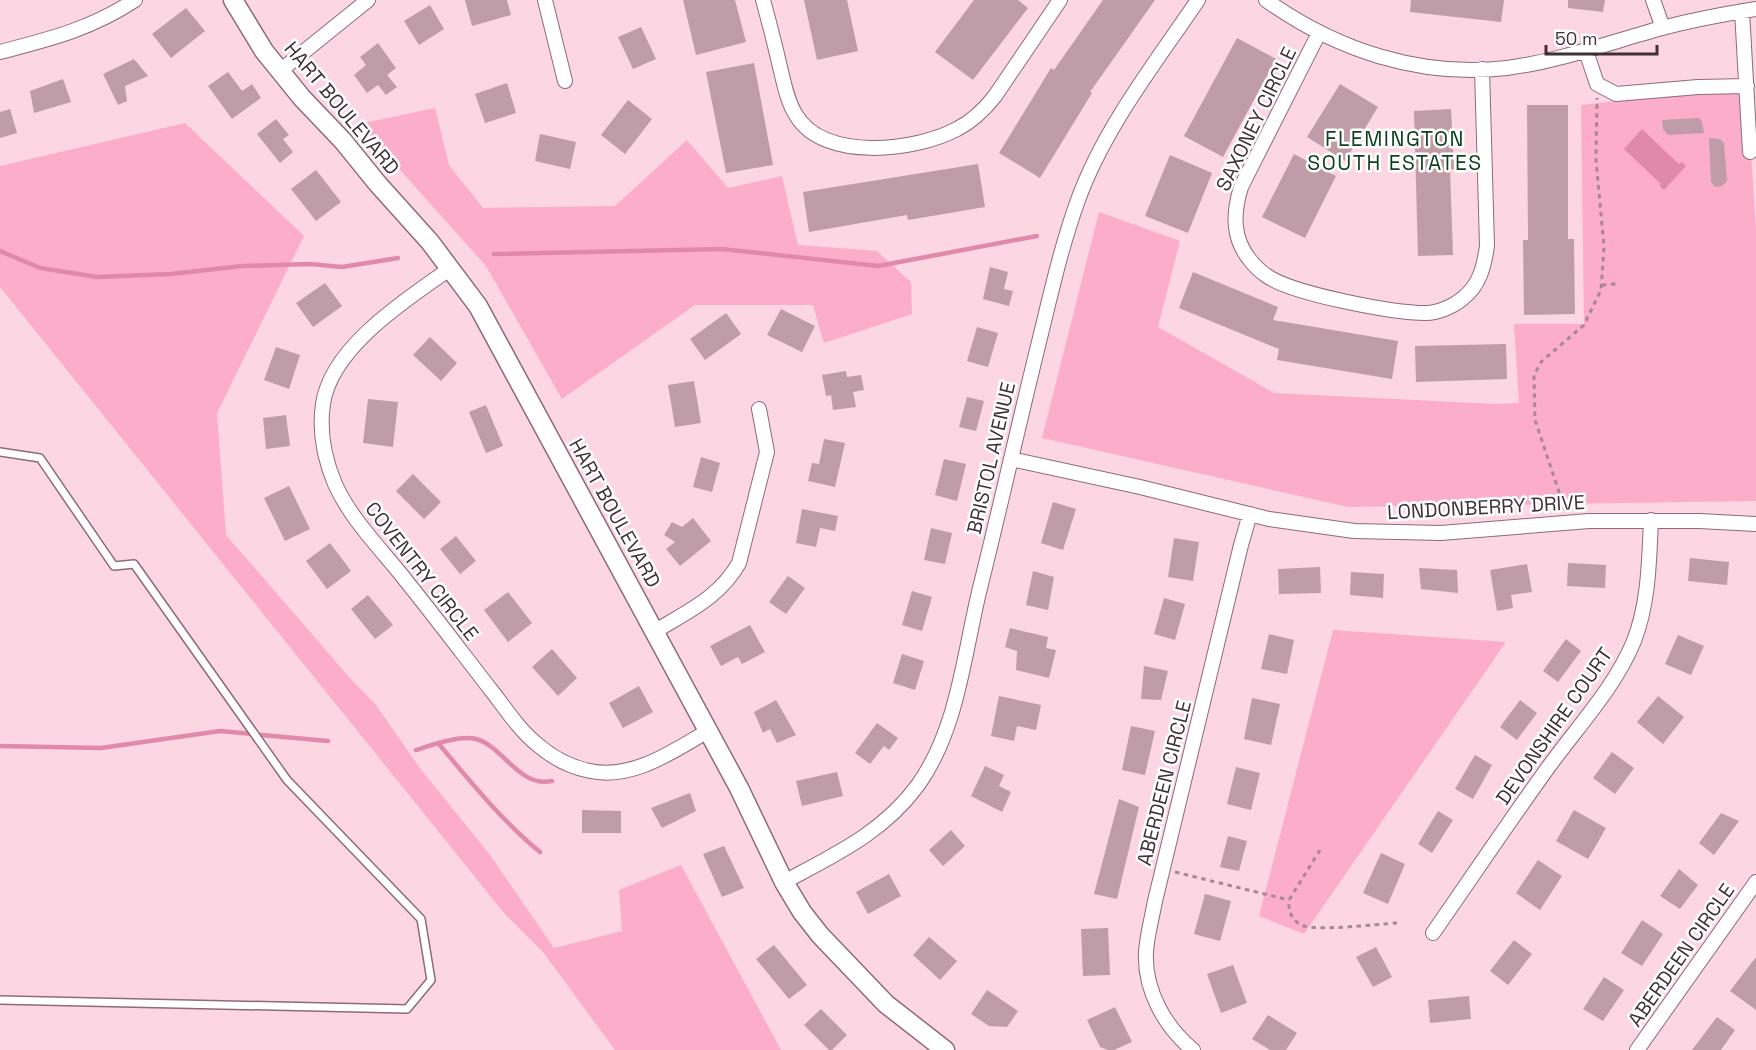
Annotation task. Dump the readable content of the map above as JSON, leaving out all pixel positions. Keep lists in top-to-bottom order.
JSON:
{
  "streets": {
    "street": [
      "HART BOULEVARD",
      "SAXONEY CIRCLE",
      "BRISTOL AVENUE",
      "LONDONBERRY DRIVE",
      "COVENTRY CIRCLE",
      "DEVONSHIRE COURT",
      "ABERDEEN CIRCLE"
    ]
  },
  "crossings": [
    ["HART BOULEVARD", "BRISTOL AVENUE"],
    ["HART BOULEVARD", "COVENTRY CIRCLE"],
    ["BRISTOL AVENUE", "LONDONBERRY DRIVE"],
    ["LONDONBERRY DRIVE", "DEVONSHIRE COURT"],
    ["LONDONBERRY DRIVE", "ABERDEEN CIRCLE"]
  ],
  "districts": ["FLEMINGTON SOUTH ESTATES"],
  "scale_bar": "50 m"
}
